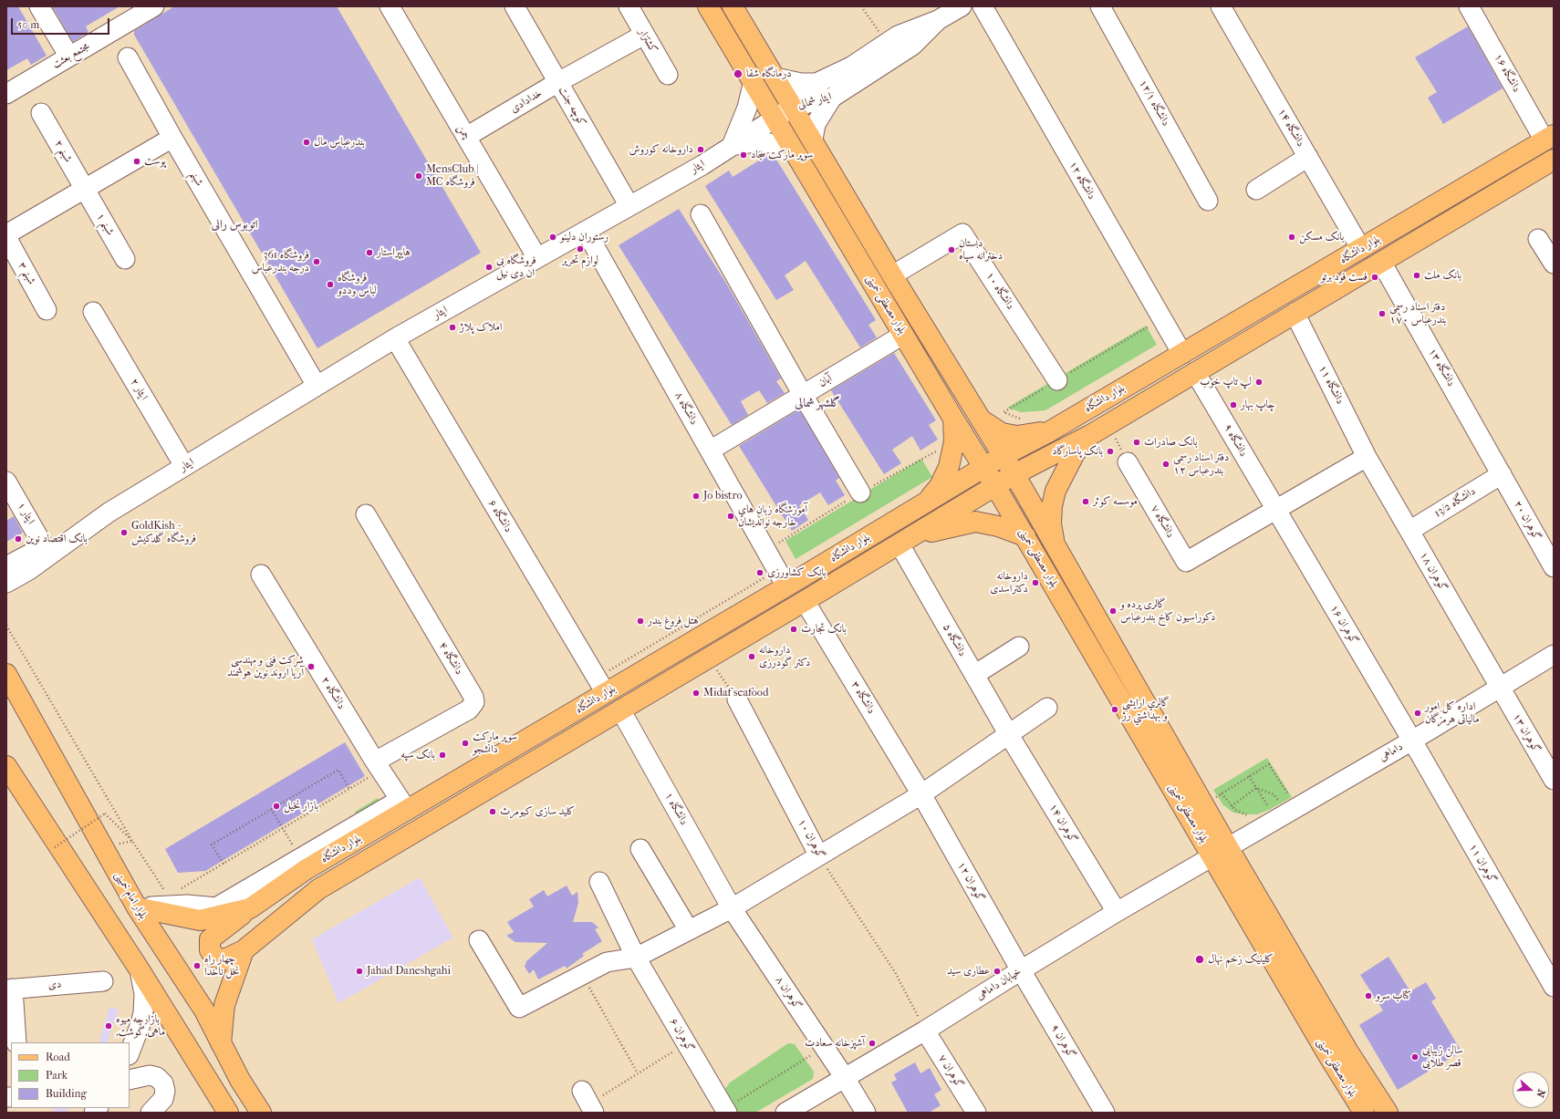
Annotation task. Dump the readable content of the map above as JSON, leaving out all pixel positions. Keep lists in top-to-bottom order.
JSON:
{
  "streets": {
    "main road": ["بلوار دانشگاه", "بلوار مصطفی خمینی", "بلوار امام خمینی"],
    "street": [
      "کشتزار",
      "مجتمع بعثت",
      "دانشگاه ۱۶",
      "خدادادی",
      "ایثار شمالی",
      "دانشگاه ۱۲/۱",
      "کوچه جنت",
      "دانشگاه ۱۴",
      "چمن",
      "شبنم ۲",
      "ایثار",
      "شبنم",
      "دانشگاه ۱۲",
      "شبنم ۱",
      "شبنم ۳",
      "دانشگاه ۱۰",
      "دانشگاه ۱۳",
      "آبان",
      "دانشگاه ۱۱",
      "ایثار ۲",
      "دانشگاه ۸",
      "دانشگاه ۹",
      "دانشگاه 13/2",
      "ایثار ۱",
      "دانشگاه ۶",
      "گوهران ۲۰",
      "دانشگاه ۷",
      "گوهران ۱۸",
      "گوهران ۱۶",
      "دانشگاه ۵",
      "دانشگاه ۴",
      "دانشگاه ۲",
      "دانشگاه ۳",
      "گوهران ۱۳",
      "داماهی",
      "دانشگاه ۱",
      "گوهران ۱۴",
      "گوهران ۱۰",
      "گوهران ۱۱",
      "گوهران ۱۲",
      "خیابان داماهی",
      "دی",
      "گوهران ۸",
      "گوهران ۶",
      "گوهران ۹",
      "گوهران ۷"
    ]
  },
  "crossings": [
    ["کشتزار", "خدادادی"],
    ["دانشگاه ۱۶", "بلوار دانشگاه"],
    ["خدادادی", "کوچه جنت"],
    ["خدادادی", "چمن"],
    ["ایثار شمالی", "ایثار"],
    ["ایثار شمالی", "بلوار مصطفی خمینی"],
    ["کوچه جنت", "ایثار"],
    ["دانشگاه ۱۴", "بلوار دانشگاه"],
    ["چمن", "ایثار"],
    ["شبنم ۲", "شبنم ۱"],
    ["ایثار", "شبنم"],
    ["ایثار", "بلوار مصطفی خمینی"],
    ["ایثار", "ایثار ۲"],
    ["ایثار", "دانشگاه ۸"],
    ["ایثار", "ایثار ۱"],
    ["ایثار", "دانشگاه ۶"],
    ["دانشگاه ۱۲", "بلوار دانشگاه"],
    ["بلوار دانشگاه", "بلوار مصطفی خمینی"],
    ["بلوار دانشگاه", "دانشگاه ۱۳"],
    ["بلوار دانشگاه", "دانشگاه ۱۱"],
    ["بلوار دانشگاه", "دانشگاه ۸"],
    ["بلوار دانشگاه", "دانشگاه ۹"],
    ["بلوار دانشگاه", "دانشگاه ۶"],
    ["بلوار دانشگاه", "دانشگاه ۵"],
    ["بلوار دانشگاه", "دانشگاه ۲"],
    ["بلوار دانشگاه", "دانشگاه ۳"],
    ["بلوار دانشگاه", "دانشگاه ۱"],
    ["بلوار دانشگاه", "بلوار امام خمینی"],
    ["دانشگاه ۱۰", "بلوار مصطفی خمینی"],
    ["بلوار مصطفی خمینی", "آبان"],
    ["بلوار مصطفی خمینی", "داماهی"],
    ["بلوار مصطفی خمینی", "خیابان داماهی"],
    ["دانشگاه ۱۳", "دانشگاه 13/2"],
    ["دانشگاه ۱۳", "گوهران ۲۰"],
    ["آبان", "دانشگاه ۸"],
    ["دانشگاه ۱۱", "گوهران ۱۸"],
    ["دانشگاه ۹", "دانشگاه ۷"],
    ["دانشگاه ۹", "گوهران ۱۶"],
    ["دانشگاه 13/2", "گوهران ۲۰"],
    ["دانشگاه 13/2", "گوهران ۱۸"],
    ["دانشگاه ۷", "گوهران ۱۶"],
    ["گوهران ۱۸", "گوهران ۱۳"],
    ["گوهران ۱۸", "داماهی"],
    ["گوهران ۱۶", "داماهی"],
    ["گوهران ۱۶", "گوهران ۱۱"],
    ["دانشگاه ۵", "گوهران ۱۴"],
    ["دانشگاه ۴", "دانشگاه ۲"],
    ["دانشگاه ۳", "گوهران ۱۲"],
    ["گوهران ۱۳", "داماهی"],
    ["داماهی", "گوهران ۱۱"],
    ["داماهی", "خیابان داماهی"],
    ["دانشگاه ۱", "گوهران ۸"],
    ["گوهران ۱۴", "خیابان داماهی"],
    ["گوهران ۱۰", "خیابان داماهی"],
    ["گوهران ۱۰", "گوهران ۷"],
    ["گوهران ۱۲", "خیابان داماهی"],
    ["گوهران ۱۲", "گوهران ۹"],
    ["خیابان داماهی", "گوهران ۸"],
    ["خیابان داماهی", "گوهران ۹"],
    ["خیابان داماهی", "گوهران ۷"]
  ],
  "districts": ["اتوبوس رانی", "گلشهر شمالی"],
  "places": [
    "درمانگاه شفا",
    "بندرعباس مال",
    "داروخانه کوروش",
    "سوپر مارکت سجاد",
    "پوست",
    "MensClub | MC فروشگاه",
    "رستوران دلینو",
    "بانک مسکن",
    "لوازم تحریر",
    "دبستان دخترانه سپاه",
    "هایپراستار",
    "فروشگاه 361 درجه بندرعباس",
    "فروشگاه بی ان دی نیل",
    "بانک ملت",
    "فست فود برتو",
    "فروشگاه لباس وددو",
    "دفتر اسناد رسمی ۱۷۰ بندرعباس",
    "املاک پلاژ",
    "لپ تاپ خوب",
    "چاپ بهار",
    "بانک صادرات",
    "بانک پاسارگاد",
    "دفتر اسناد رسمی ۱۲ بندرعباس",
    "Jo bistro",
    "موسسه کوثر",
    "آموزشگاه زبان هاي خارجه نوانديشان",
    "GoldKish - فروشگاه گلدکیش",
    "بانک اقتصاد نوین",
    "بانک کشاورزی",
    "داروخانه دکتراسدی",
    "گالری پرده و دکوراسیون کاخ بندرعباس",
    "هتل فروغ بندر",
    "بانک تجارت",
    "داروخانه دکتر گودرزی",
    "شرکت فنی و مهندسی آریا اروند نوین هوشمند",
    "Midaf seafood",
    "گالري ارايشي و بهداشتي رژ",
    "اداره کل امور مالیاتی هرمزگان",
    "سوپر مارکت دانشجو",
    "بانک سپه",
    "بازار نخیل",
    "کلید سازی کیومرث",
    "کلینیک زخم نهال",
    "چهار راه نخل ناخدا",
    "Jahad Daneshgahi",
    "عطاری سید",
    "کتاب سرو",
    "بازارچه میوه ,ماهی,گوشت",
    "آشپزخانه سعادت",
    "سالن زیبایی قصر طلایی"
  ],
  "legend": ["Road", "Park", "Building"],
  "scale_bar": "50 m",
  "north": "right"
}
